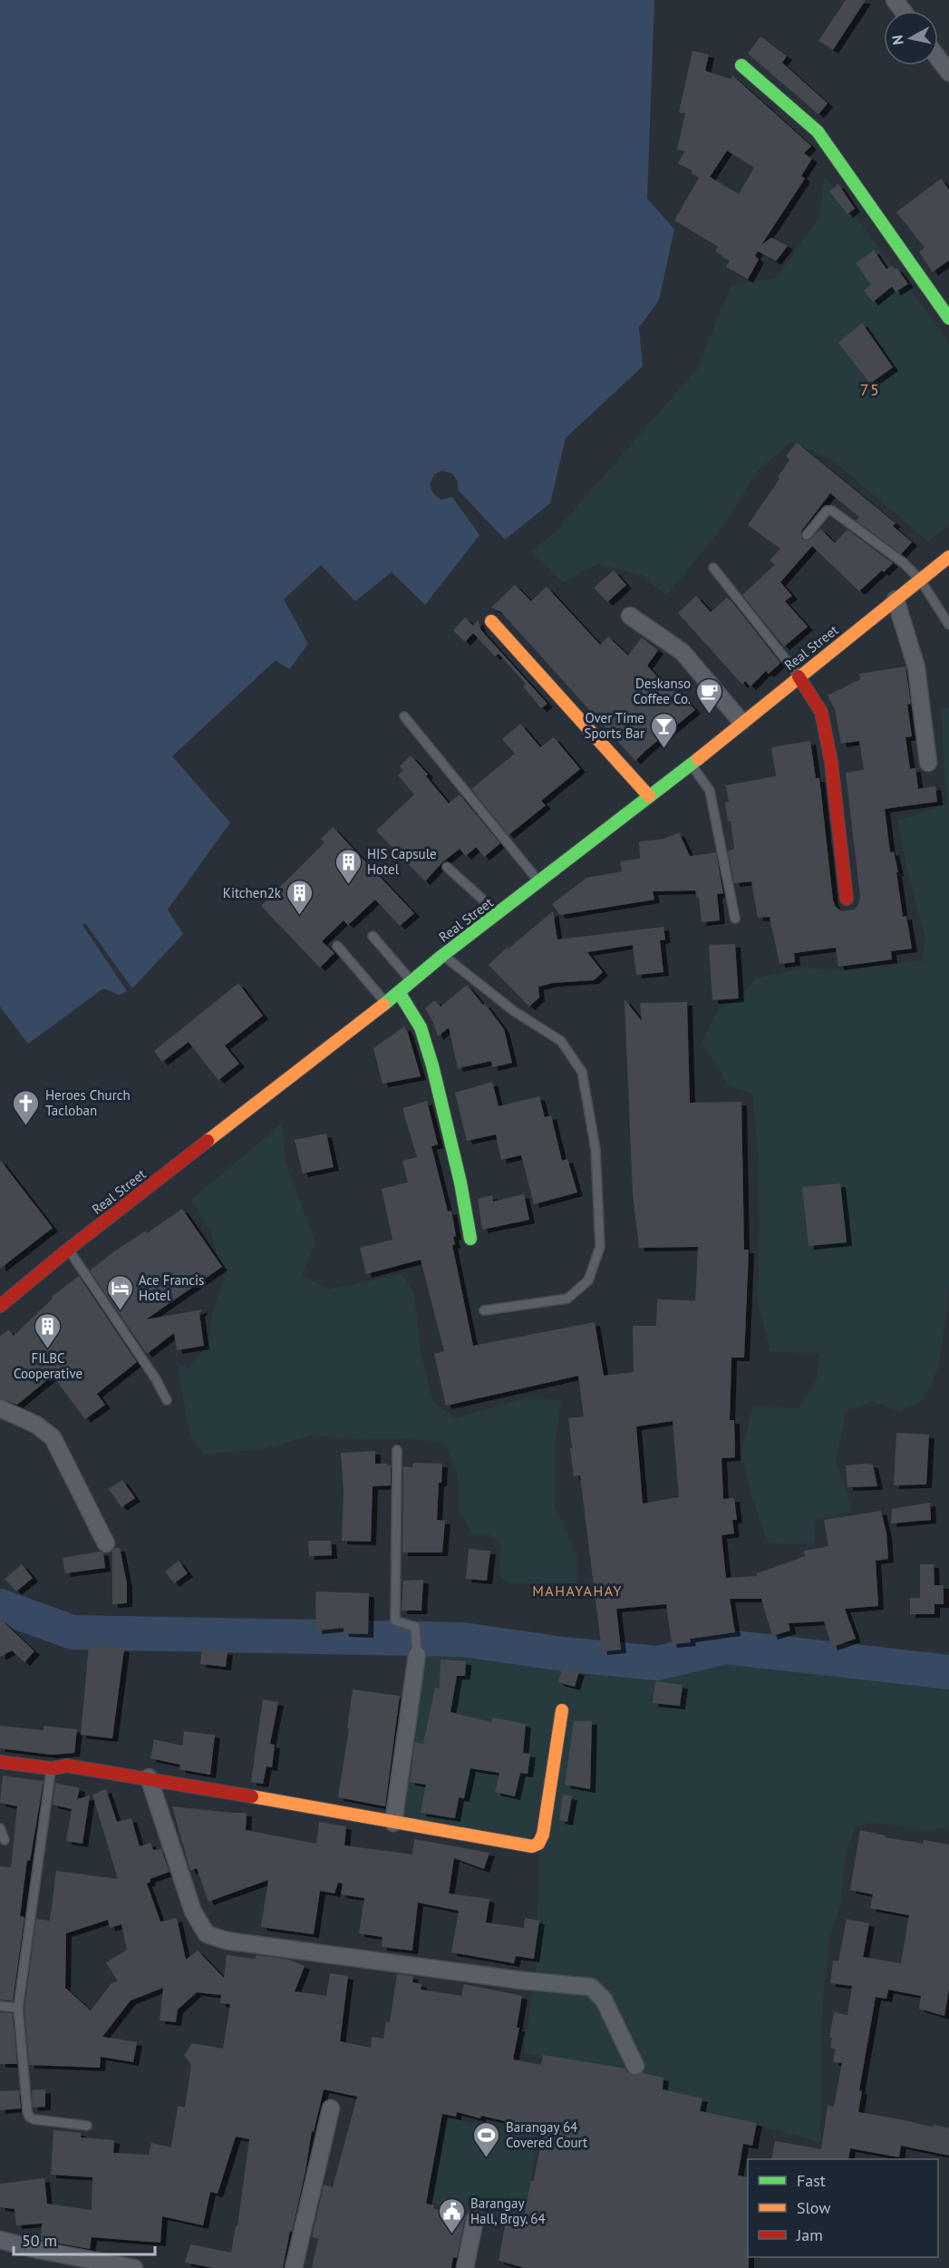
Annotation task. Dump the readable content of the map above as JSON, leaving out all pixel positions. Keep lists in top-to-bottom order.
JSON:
{
  "streets": {
    "street": ["Real Street"]
  },
  "districts": ["75", "MAHAYAHAY"],
  "places": {
    "cafe": ["Deskanso Coffee Co."],
    "bar": ["Over Time Sports Bar"],
    "building": ["HIS Capsule Hotel", "Kitchen2k", "FILBC Cooperative"],
    "church": ["Heroes Church Tacloban"],
    "hotel": ["Ace Francis Hotel"],
    "sports": ["Barangay 64 Covered Court"],
    "public building": ["Barangay Hall, Brgy. 64"]
  },
  "legend": ["Fast", "Slow", "Jam"],
  "scale_bar": "50 m",
  "north": "left"
}
